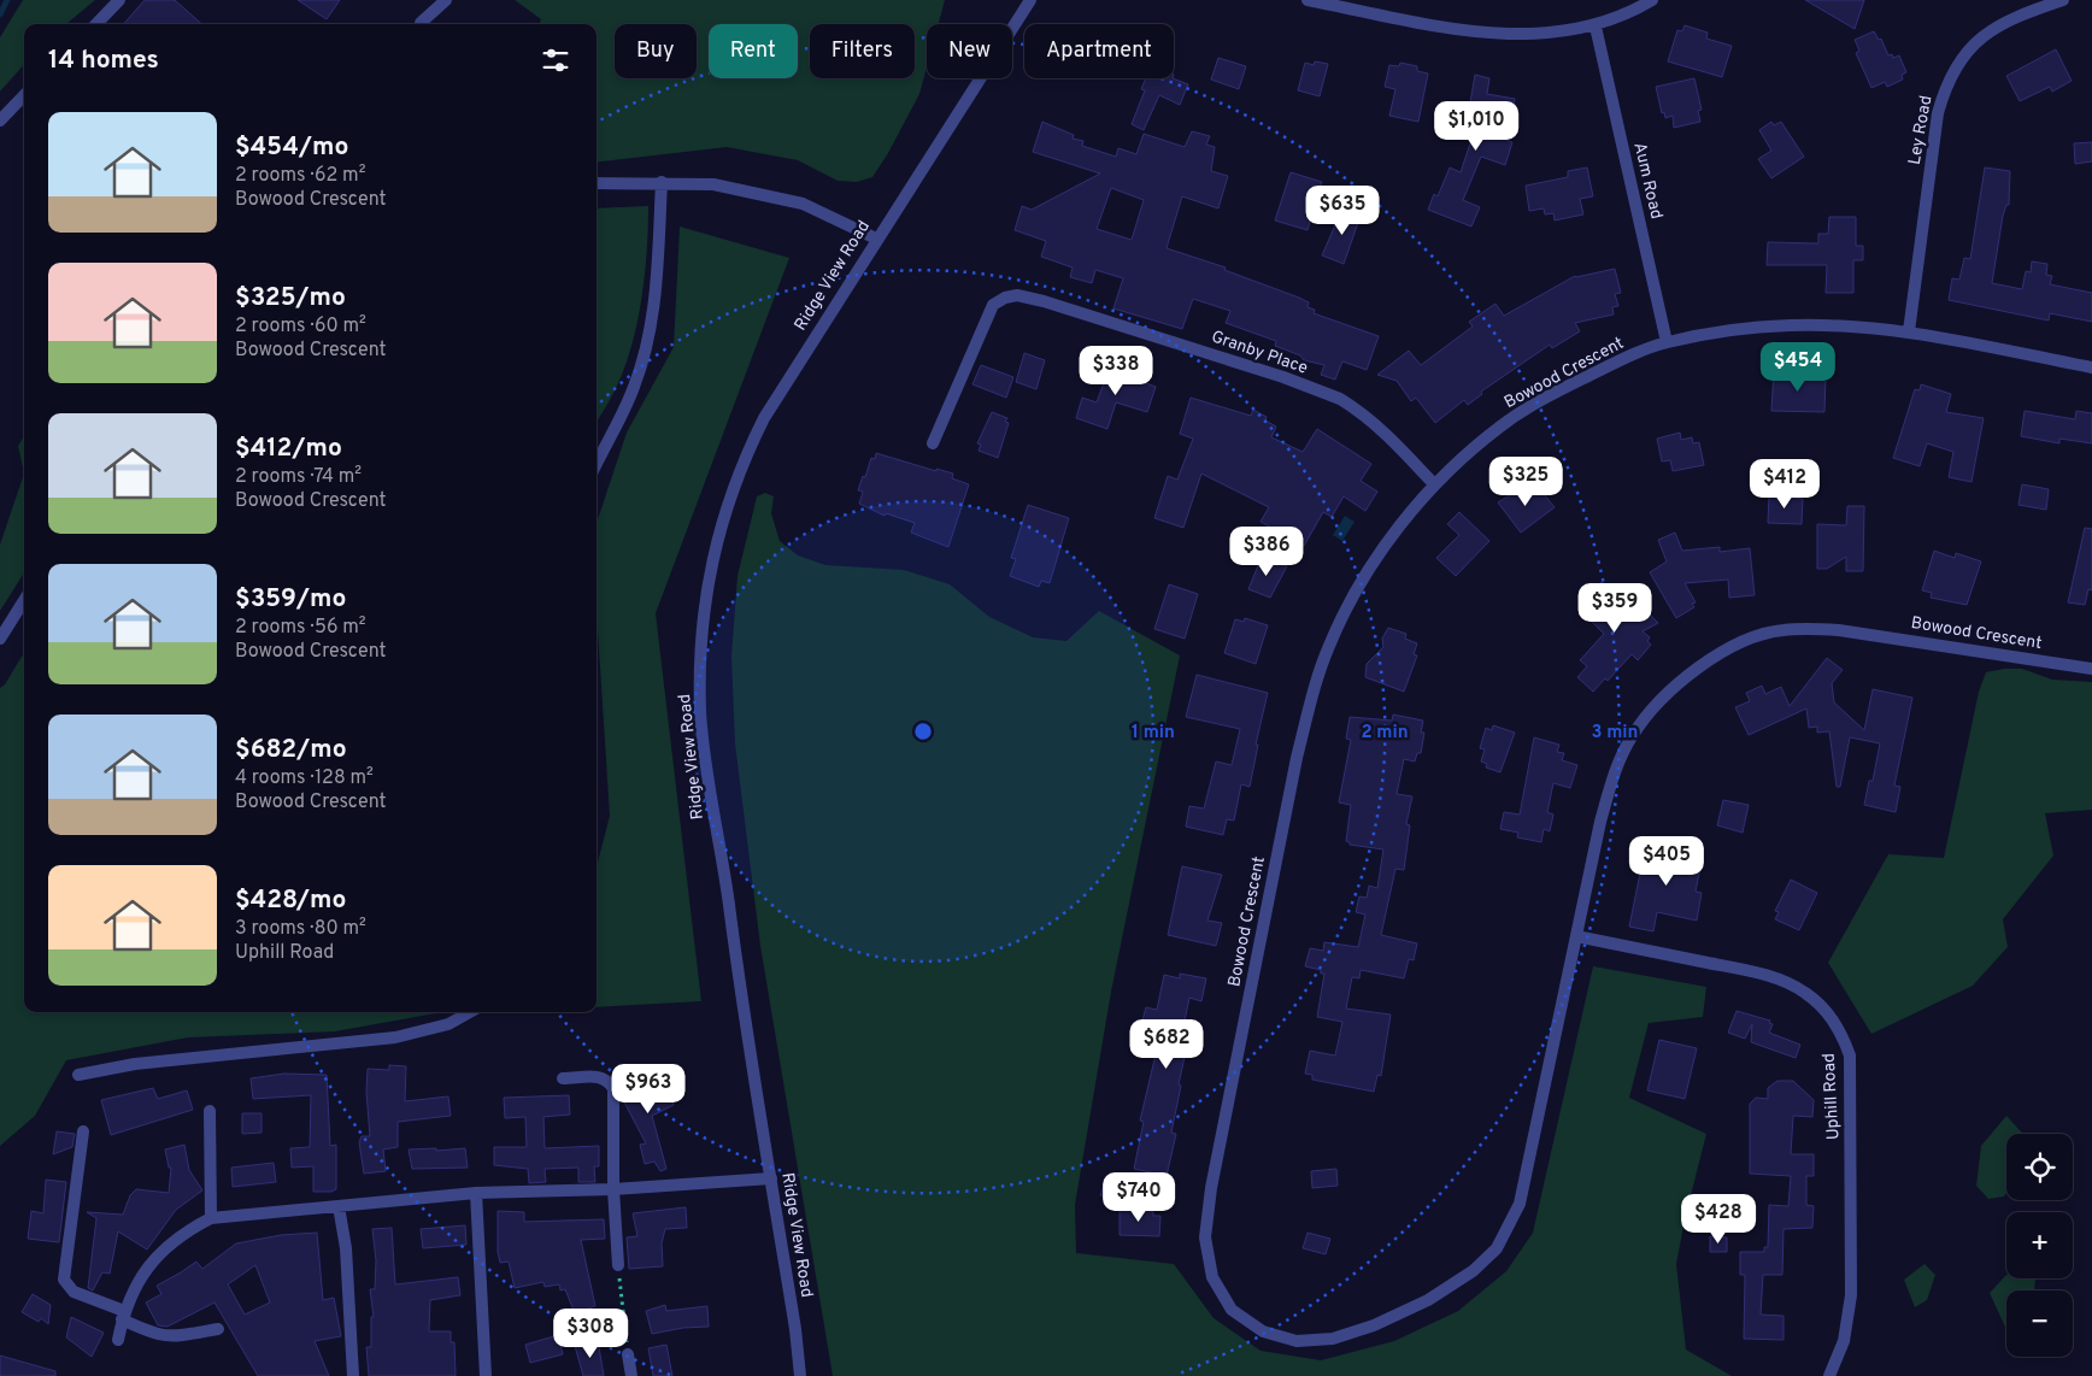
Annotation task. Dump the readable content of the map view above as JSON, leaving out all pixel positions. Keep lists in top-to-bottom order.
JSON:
{
  "streets": {
    "street": [
      "Ley Road",
      "Aum Road",
      "Ridge View Road",
      "Granby Place",
      "Bowood Crescent",
      "Uphill Road"
    ]
  },
  "crossings": [
    ["Ley Road", "Bowood Crescent"],
    ["Aum Road", "Bowood Crescent"],
    ["Granby Place", "Bowood Crescent"],
    ["Bowood Crescent", "Uphill Road"]
  ],
  "page": {
    "chip": [
      "Buy",
      "Rent",
      "Filters",
      "New",
      "Apartment"
    ],
    "heading": "14 homes",
    "list": [
      {
        "name": "$454/mo",
        "note": "2 rooms · 62 m² · Bowood Crescent"
      },
      {
        "name": "$325/mo",
        "note": "2 rooms · 60 m² · Bowood Crescent"
      },
      {
        "name": "$412/mo",
        "note": "2 rooms · 74 m² · Bowood Crescent"
      },
      {
        "name": "$359/mo",
        "note": "2 rooms · 56 m² · Bowood Crescent"
      },
      {
        "name": "$682/mo",
        "note": "4 rooms · 128 m² · Bowood Crescent"
      },
      {
        "name": "$428/mo",
        "note": "3 rooms · 80 m² · Uphill Road"
      }
    ],
    "price": [
      "$1,010",
      "$635",
      "$454",
      "$338",
      "$325",
      "$412",
      "$386",
      "$359",
      "$405",
      "$682",
      "$963",
      "$740",
      "$428",
      "$308"
    ],
    "map_buttons": ["+", "−"]
  },
  "rings": ["1 min", "2 min", "3 min"]
}
